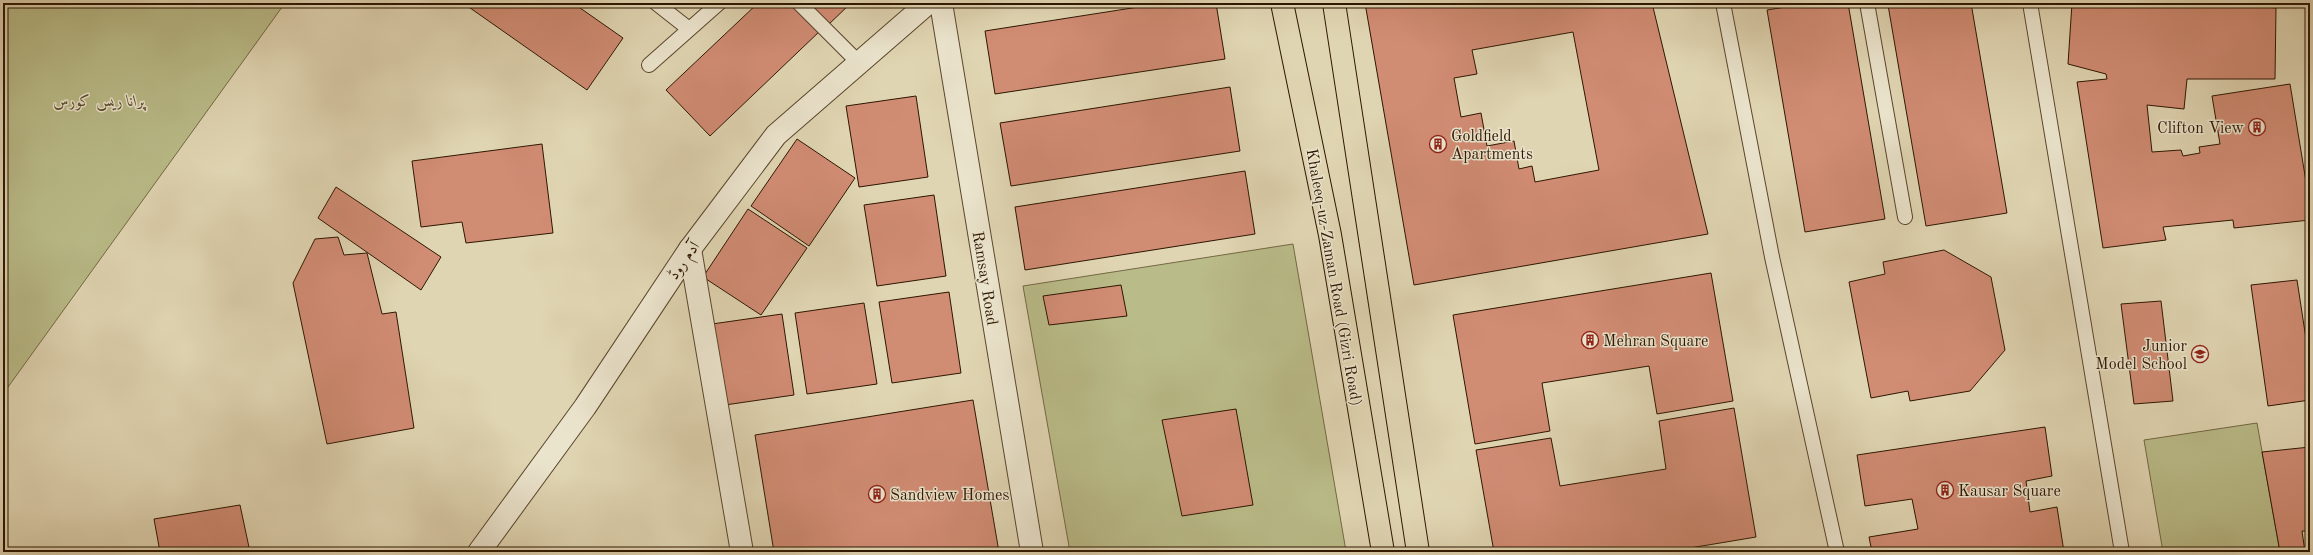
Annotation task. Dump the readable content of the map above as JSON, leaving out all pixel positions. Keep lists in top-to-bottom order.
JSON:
{
  "streets": {
    "main road": ["Khaleeq-uz-Zaman Road (Gizri Road)"],
    "street": ["آدم روڈ", "Ramsay Road"]
  },
  "parks": ["پرانا ریس کورس"],
  "places": {
    "building": [
      "Clifton View",
      "Goldfield Apartments",
      "Mehran Square",
      "Kausar Square",
      "Sandview Homes"
    ],
    "school or university": ["Junior Model School"]
  }
}
